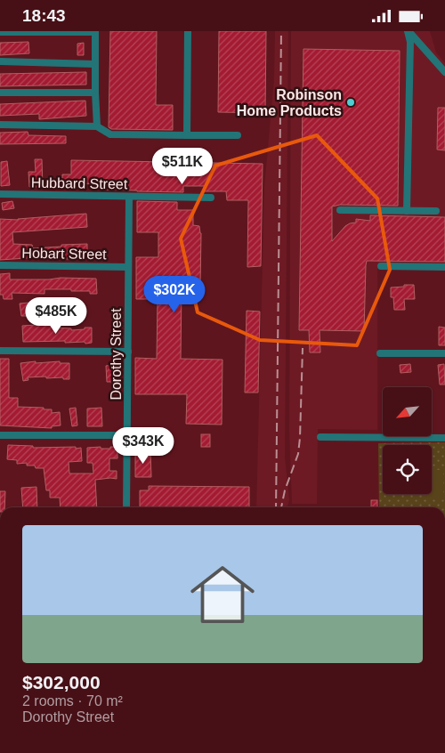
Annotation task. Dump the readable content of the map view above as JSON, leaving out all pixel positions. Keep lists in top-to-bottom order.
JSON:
{
  "streets": {
    "street": ["Hubbard Street", "Hobart Street", "Dorothy Street"]
  },
  "crossings": [
    ["Hubbard Street", "Dorothy Street"],
    ["Hobart Street", "Dorothy Street"]
  ],
  "places": ["Robinson Home Products"],
  "north": "bottom left",
  "page": {
    "status": "18:43",
    "price": [
      "$511K",
      "$302K",
      "$485K",
      "$343K"
    ],
    "list": [
      {
        "name": "$302,000",
        "note": "2 rooms · 70 m² · Dorothy Street"
      }
    ]
  }
}
